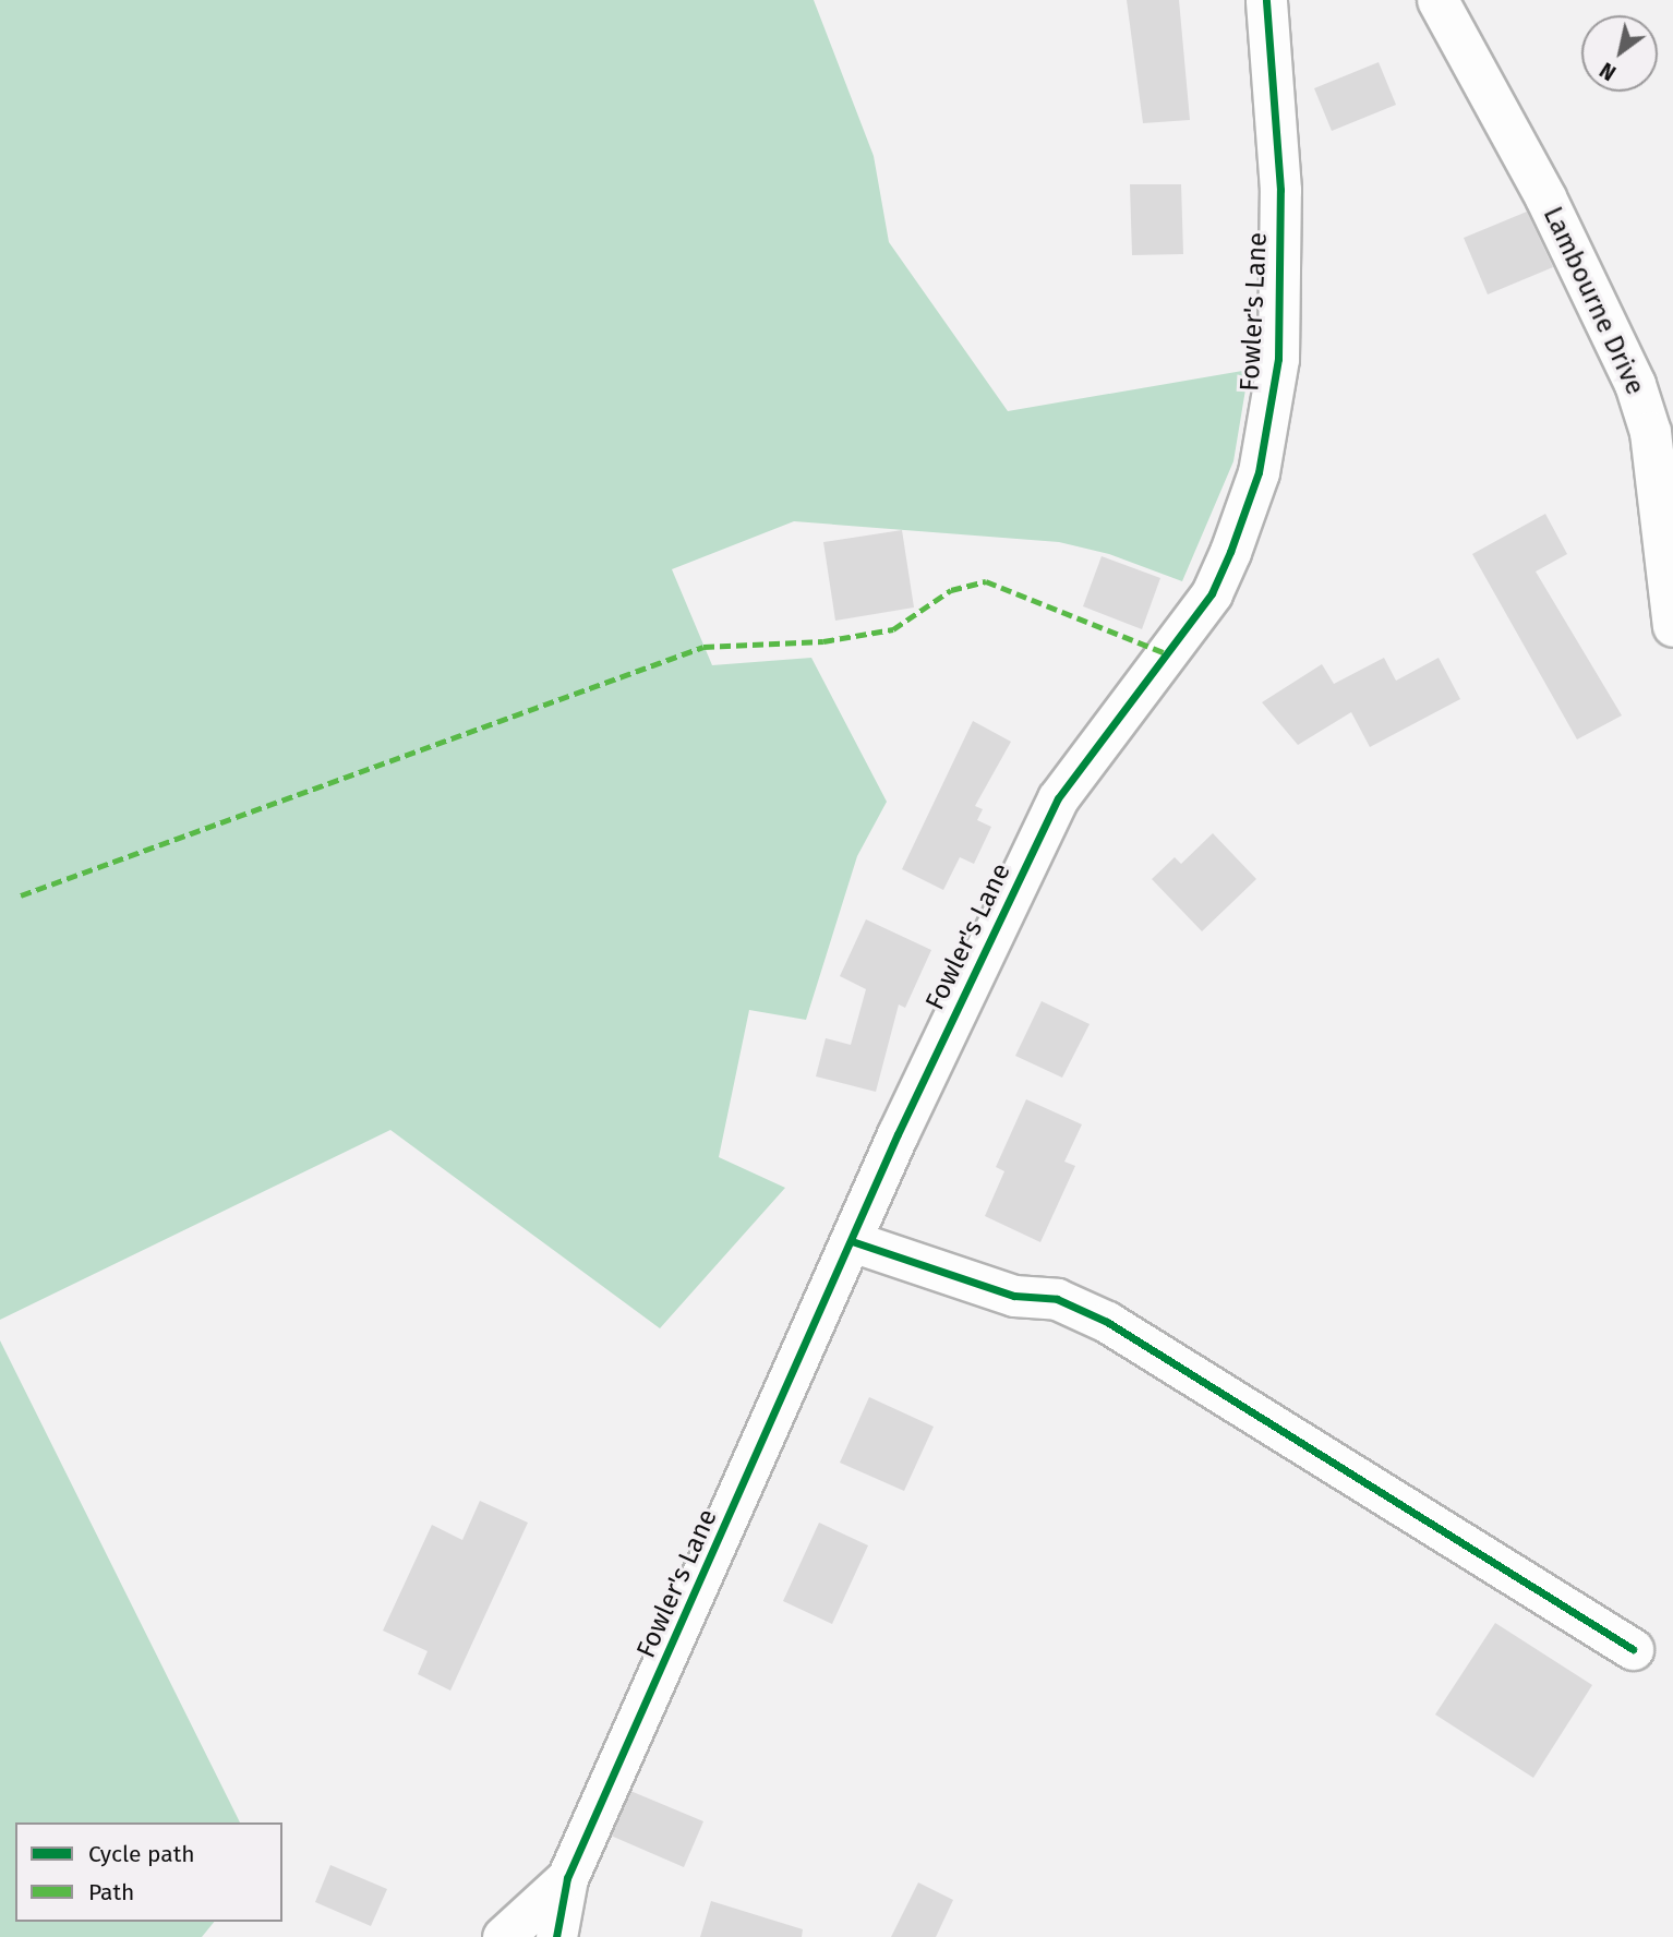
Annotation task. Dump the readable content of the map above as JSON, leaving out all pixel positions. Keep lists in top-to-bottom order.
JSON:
{
  "streets": {
    "street": ["Lambourne Drive", "Fowler's Lane"]
  },
  "legend": ["Cycle path", "Path"],
  "north": "bottom left"
}
